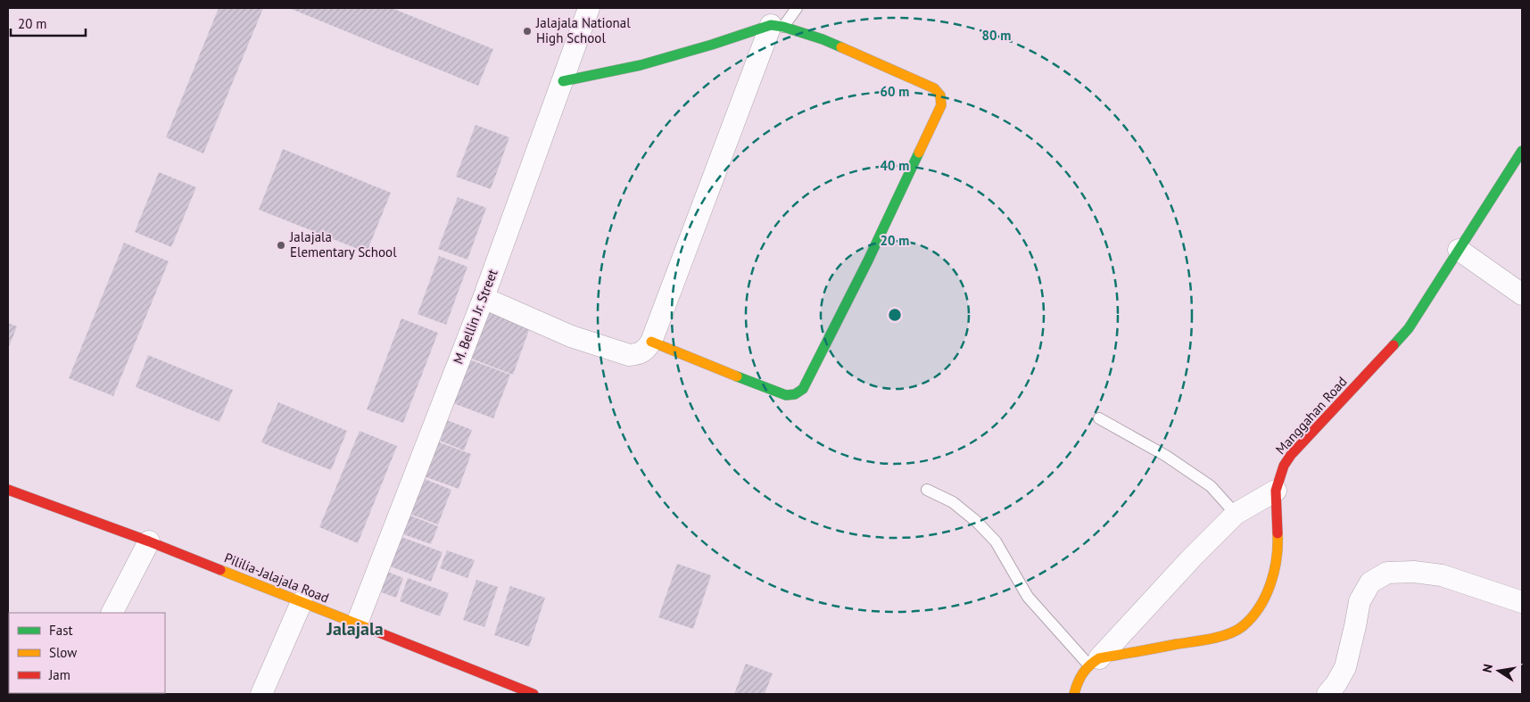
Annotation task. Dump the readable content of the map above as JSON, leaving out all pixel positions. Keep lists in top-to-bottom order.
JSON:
{
  "streets": {
    "street": ["M. Bellin Jr. Street", "Manggahan Road", "Pililia-Jalajala Road"]
  },
  "crossings": [
    ["M. Bellin Jr. Street", "Pililia-Jalajala Road"]
  ],
  "districts": ["Jalajala"],
  "places": ["Jalajala National High School", "Jalajala Elementary School"],
  "legend": ["Fast", "Slow", "Jam"],
  "scale_bar": "20 m",
  "north": "left",
  "rings": [
    "80 m",
    "60 m",
    "40 m",
    "20 m"
  ]
}
